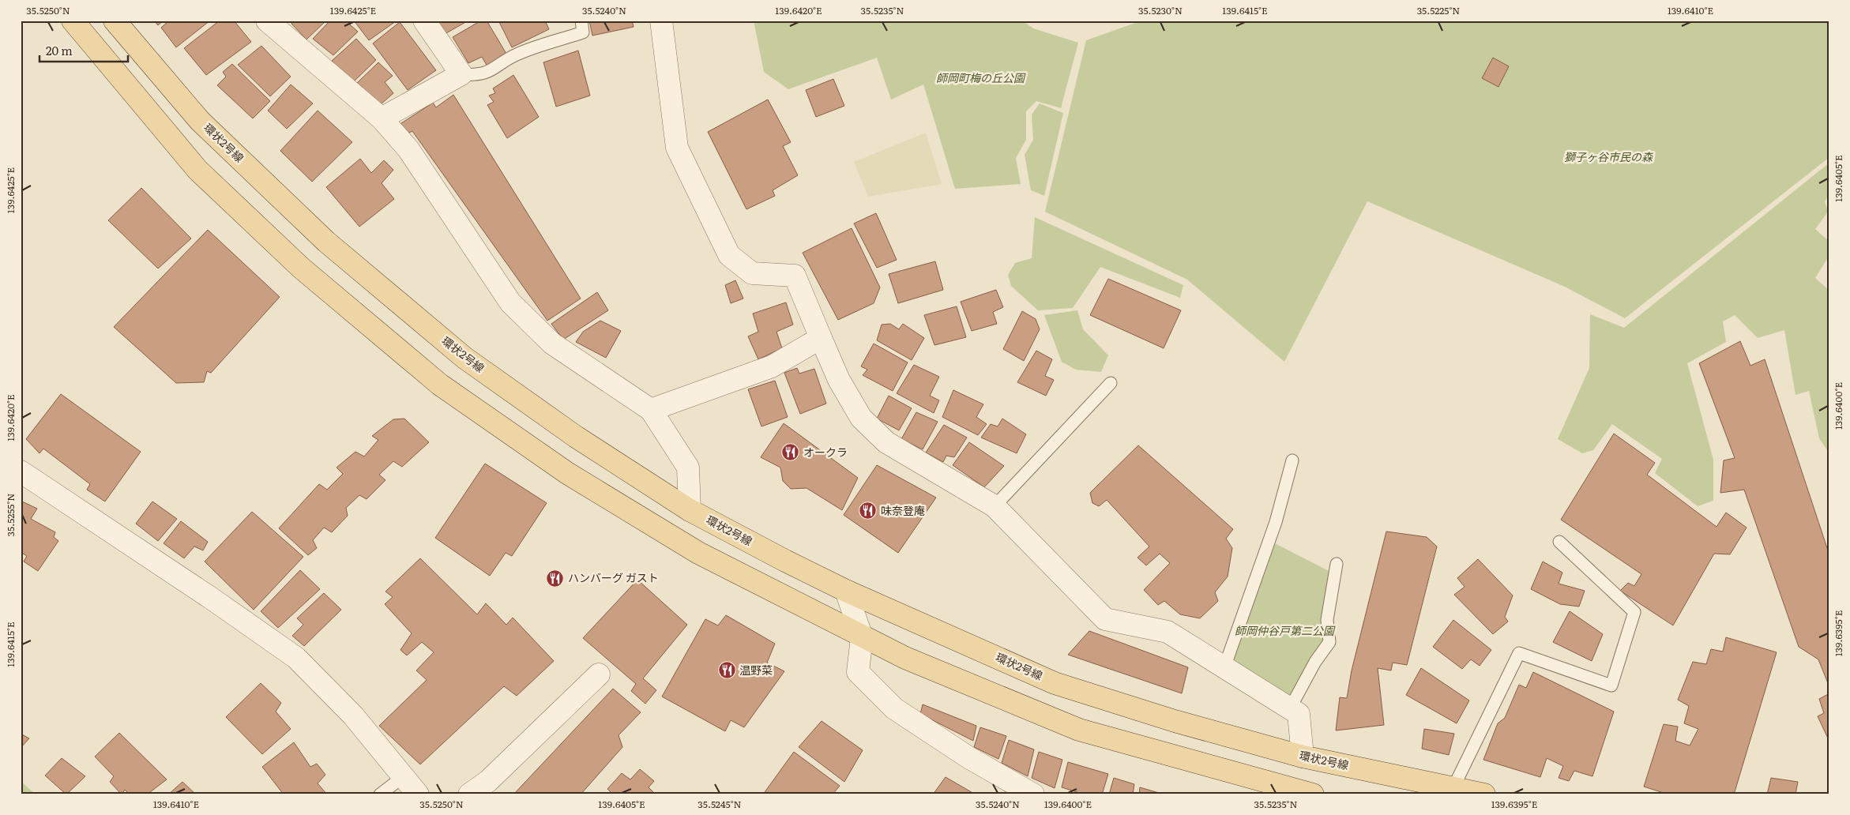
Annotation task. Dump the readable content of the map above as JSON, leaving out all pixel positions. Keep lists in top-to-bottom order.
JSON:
{
  "streets": {
    "main road": ["環状2号線"]
  },
  "parks": ["師岡町梅の丘公園", "獅子ヶ谷市民の森", "師岡仲谷戸第二公園"],
  "places": {
    "restaurant": [
      "オークラ",
      "味奈登庵",
      "ハンバーグ ガスト",
      "温野菜"
    ]
  },
  "scale_bar": "20 m",
  "coordinates": [
    "35.5250°N",
    "139.6425°E",
    "35.5240°N",
    "139.6420°E",
    "35.5235°N",
    "35.5230°N",
    "139.6415°E",
    "35.5225°N",
    "139.6410°E",
    "139.6405°E",
    "139.6400°E",
    "35.5255°N",
    "139.6395°E",
    "35.5245°N"
  ]
}
